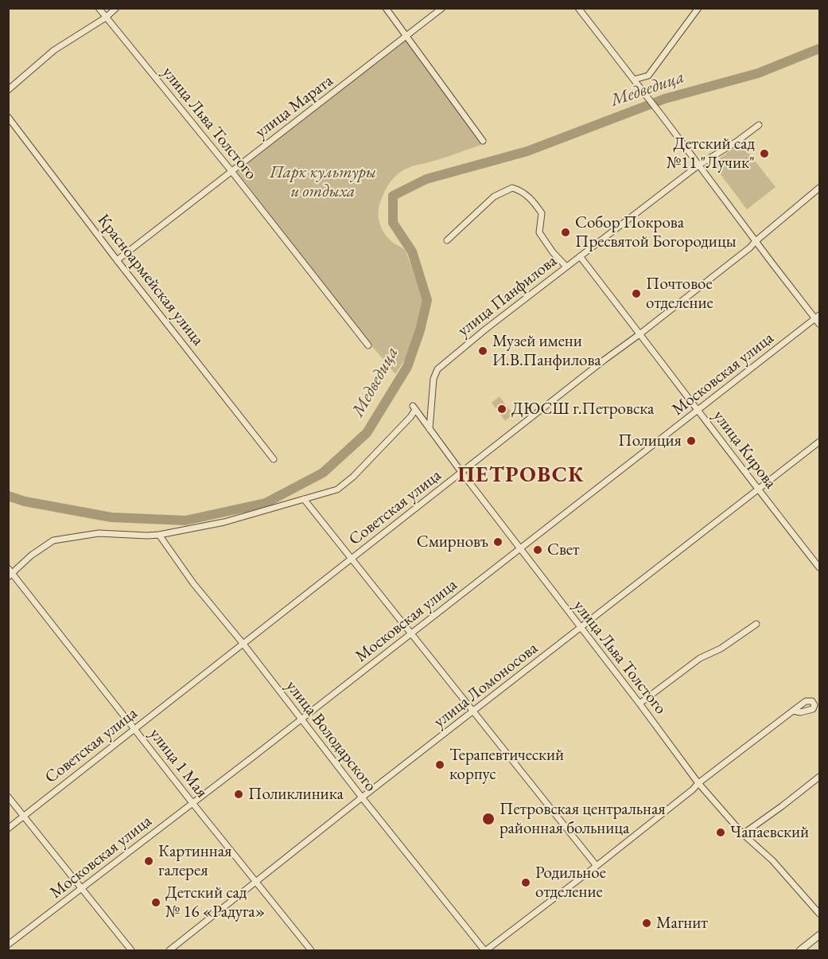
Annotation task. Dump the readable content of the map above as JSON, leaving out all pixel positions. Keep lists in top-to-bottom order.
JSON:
{
  "streets": {
    "street": [
      "улица Марата",
      "улица Льва Толстого",
      "Красноармейская улица",
      "улица Панфилова",
      "Московская улица",
      "улица Кирова",
      "Советская улица",
      "улица Ломоносова",
      "улица Володарского",
      "улица 1 Мая"
    ]
  },
  "crossings": [
    ["улица Марата", "улица Льва Толстого"],
    ["улица Марата", "Красноармейская улица"],
    ["улица Льва Толстого", "улица Панфилова"],
    ["улица Льва Толстого", "Московская улица"],
    ["улица Льва Толстого", "Советская улица"],
    ["улица Льва Толстого", "улица Ломоносова"],
    ["улица Панфилова", "улица Кирова"],
    ["Московская улица", "улица Кирова"],
    ["Московская улица", "улица Володарского"],
    ["Московская улица", "улица 1 Мая"],
    ["улица Кирова", "Советская улица"],
    ["улица Кирова", "улица Ломоносова"],
    ["Советская улица", "улица Володарского"],
    ["Советская улица", "улица 1 Мая"],
    ["улица Ломоносова", "улица Володарского"],
    ["улица Ломоносова", "улица 1 Мая"]
  ],
  "districts": ["ПЕТРОВСК"],
  "water": ["Медведица"],
  "parks": ["Парк культуры и отдыха"],
  "places": [
    "Детский сад №11 \"Лучик\"",
    "Собор Покрова Пресвятой Богородицы",
    "Почтовое отделение",
    "Музей имени И.В.Панфилова",
    "ДЮСШ г.Петровска",
    "Полиция",
    "Смирновъ",
    "Свет",
    "Терапевтический корпус",
    "Поликлиника",
    "Петровская центральная районная больница",
    "Чапаевский",
    "Картинная галерея",
    "Родильное отделение",
    "Детский сад № 16 «Радуга»",
    "Магнит"
  ]
}
